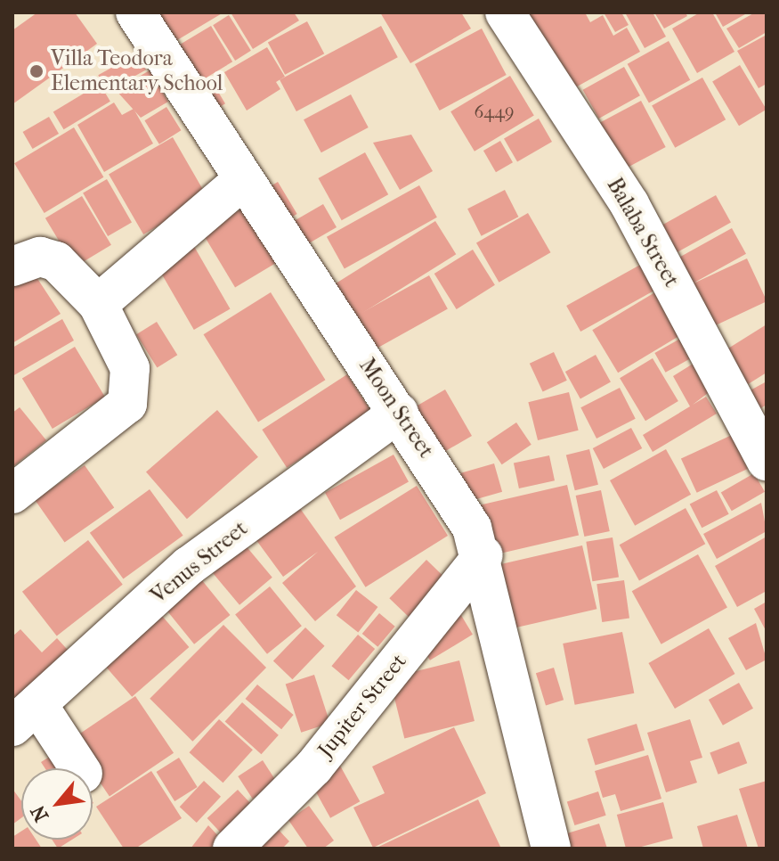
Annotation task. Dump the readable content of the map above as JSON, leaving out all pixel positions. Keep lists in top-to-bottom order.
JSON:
{
  "streets": {
    "street": [
      "Balaba Street",
      "Moon Street",
      "Venus Street",
      "Jupiter Street"
    ]
  },
  "crossings": [
    ["Moon Street", "Venus Street"],
    ["Moon Street", "Jupiter Street"]
  ],
  "places": ["Villa Teodora Elementary School"],
  "house_numbers": ["6449"],
  "north": "bottom left"
}
